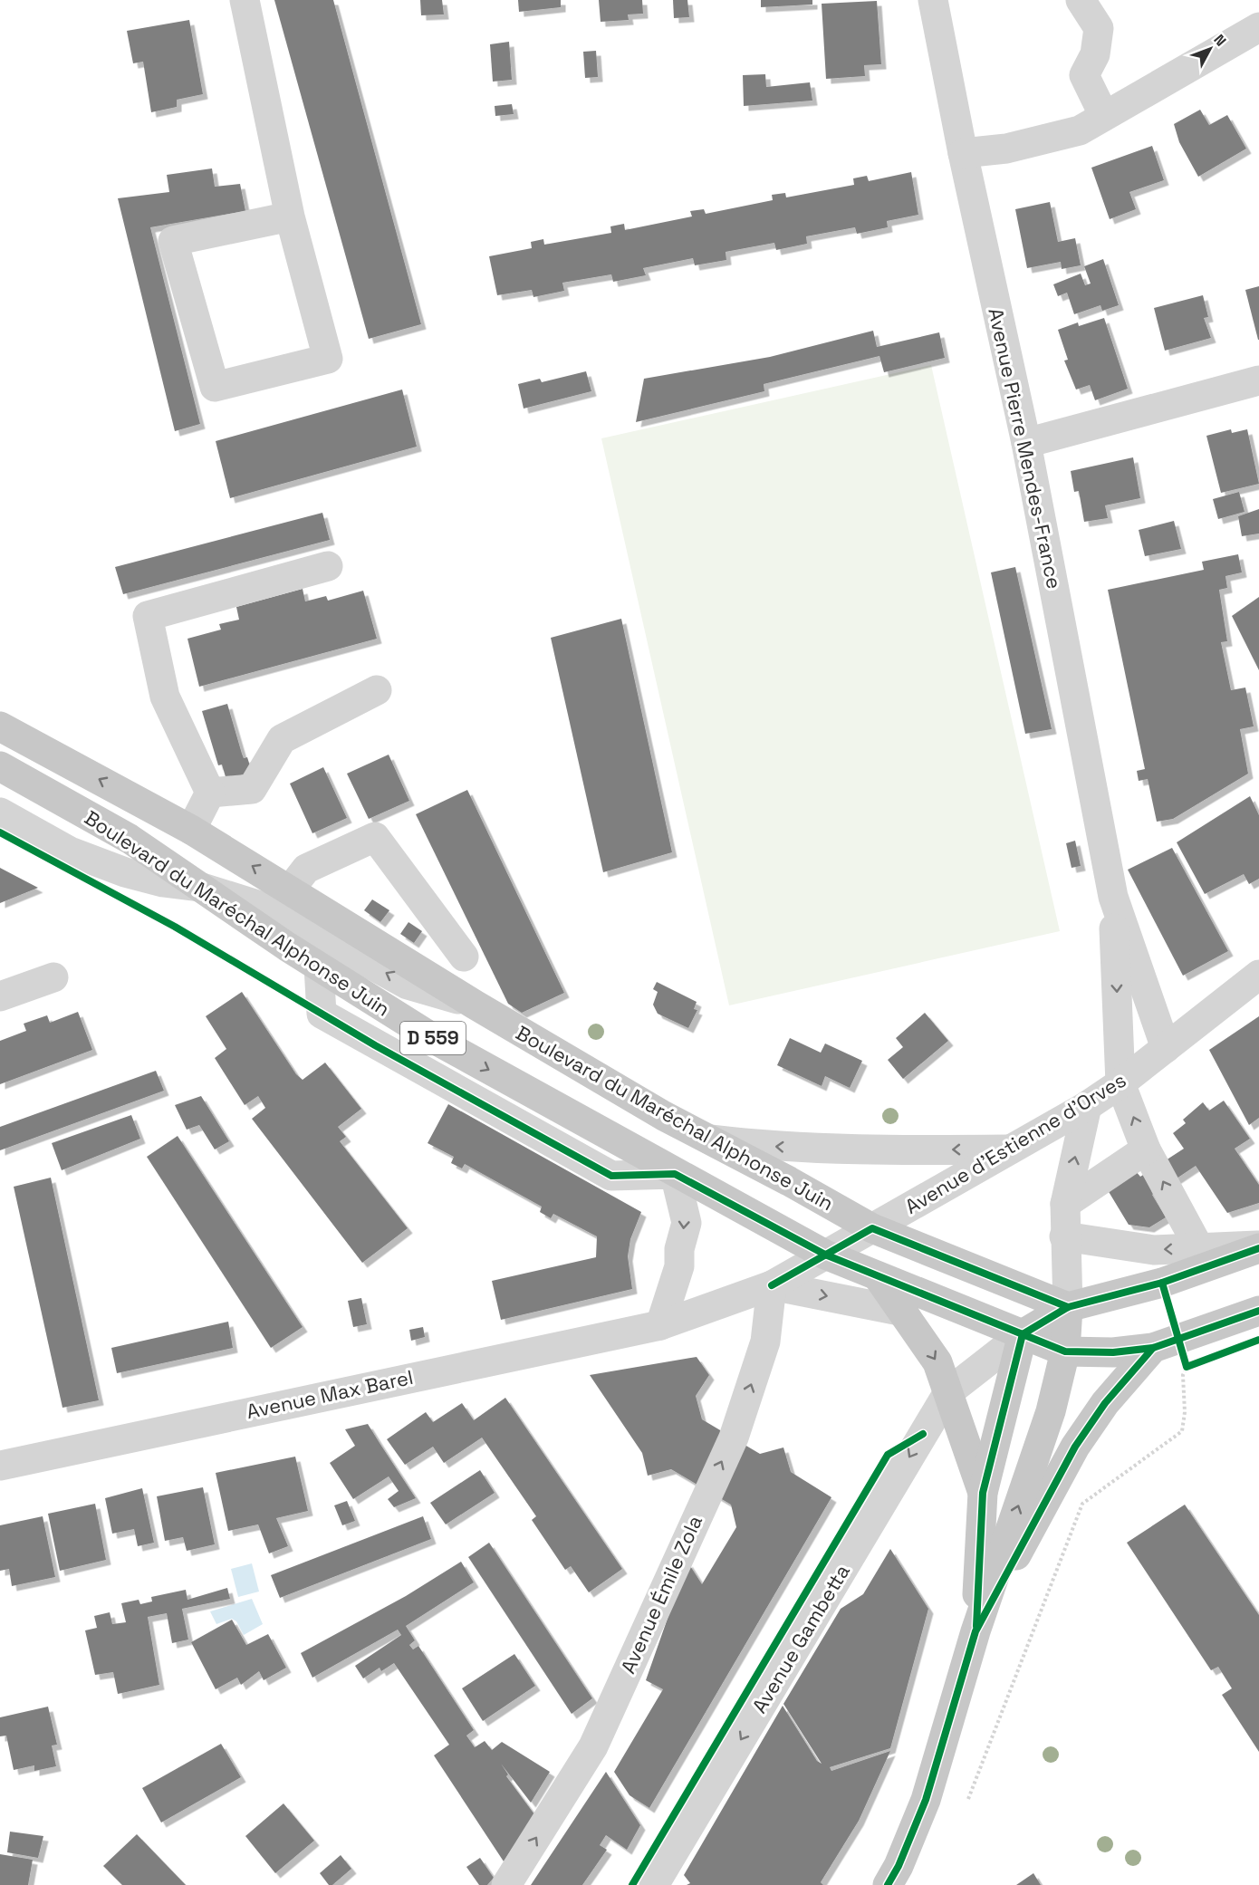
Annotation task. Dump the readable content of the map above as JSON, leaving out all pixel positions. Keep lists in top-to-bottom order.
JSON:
{
  "streets": {
    "main road": ["Boulevard du Maréchal Alphonse Juin", "D 559"],
    "street": [
      "Avenue Pierre Mendes-France",
      "Avenue d'Estienne d'Orves",
      "Avenue Max Barel",
      "Avenue Émile Zola",
      "Avenue Gambetta"
    ]
  },
  "crossings": [
    ["Boulevard du Maréchal Alphonse Juin", "D 559"],
    ["Boulevard du Maréchal Alphonse Juin", "Avenue d'Estienne d'Orves"],
    ["Boulevard du Maréchal Alphonse Juin", "Avenue Max Barel"],
    ["D 559", "Avenue d'Estienne d'Orves"],
    ["D 559", "Avenue Max Barel"],
    ["Avenue d'Estienne d'Orves", "Avenue Max Barel"],
    ["Avenue Max Barel", "Avenue Émile Zola"]
  ],
  "one_way": ["Avenue Émile Zola", "Avenue Gambetta"],
  "north": "top right"
}
